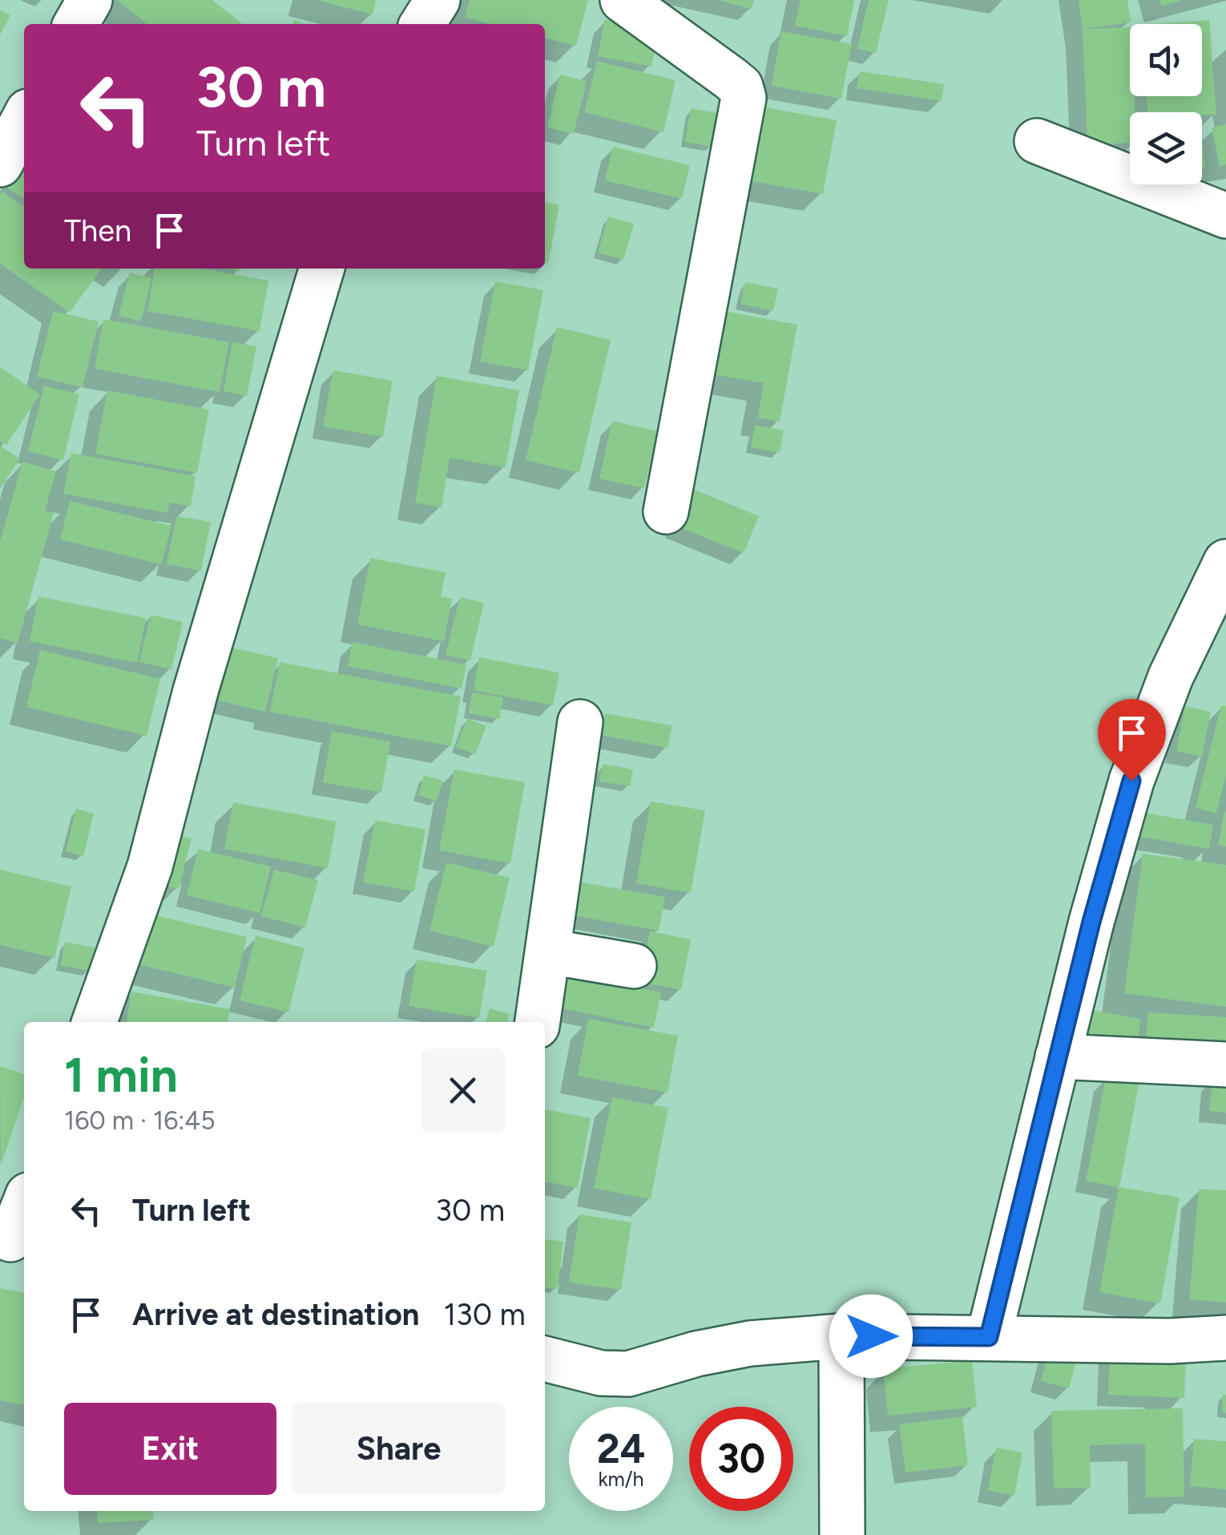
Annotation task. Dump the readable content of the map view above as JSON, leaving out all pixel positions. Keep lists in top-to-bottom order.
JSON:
{
  "page": {
    "turn": ["30 m", "Turn left"],
    "then": "Then",
    "heading": ["1 min", "160 m · 16:45"],
    "list": [
      {
        "name": "Turn left",
        "value": "30 m"
      },
      {
        "name": "Arrive at destination",
        "value": "130 m"
      }
    ],
    "buttons": ["Exit", "Share"],
    "speed": "24 km/h",
    "limit": "30"
  }
}
